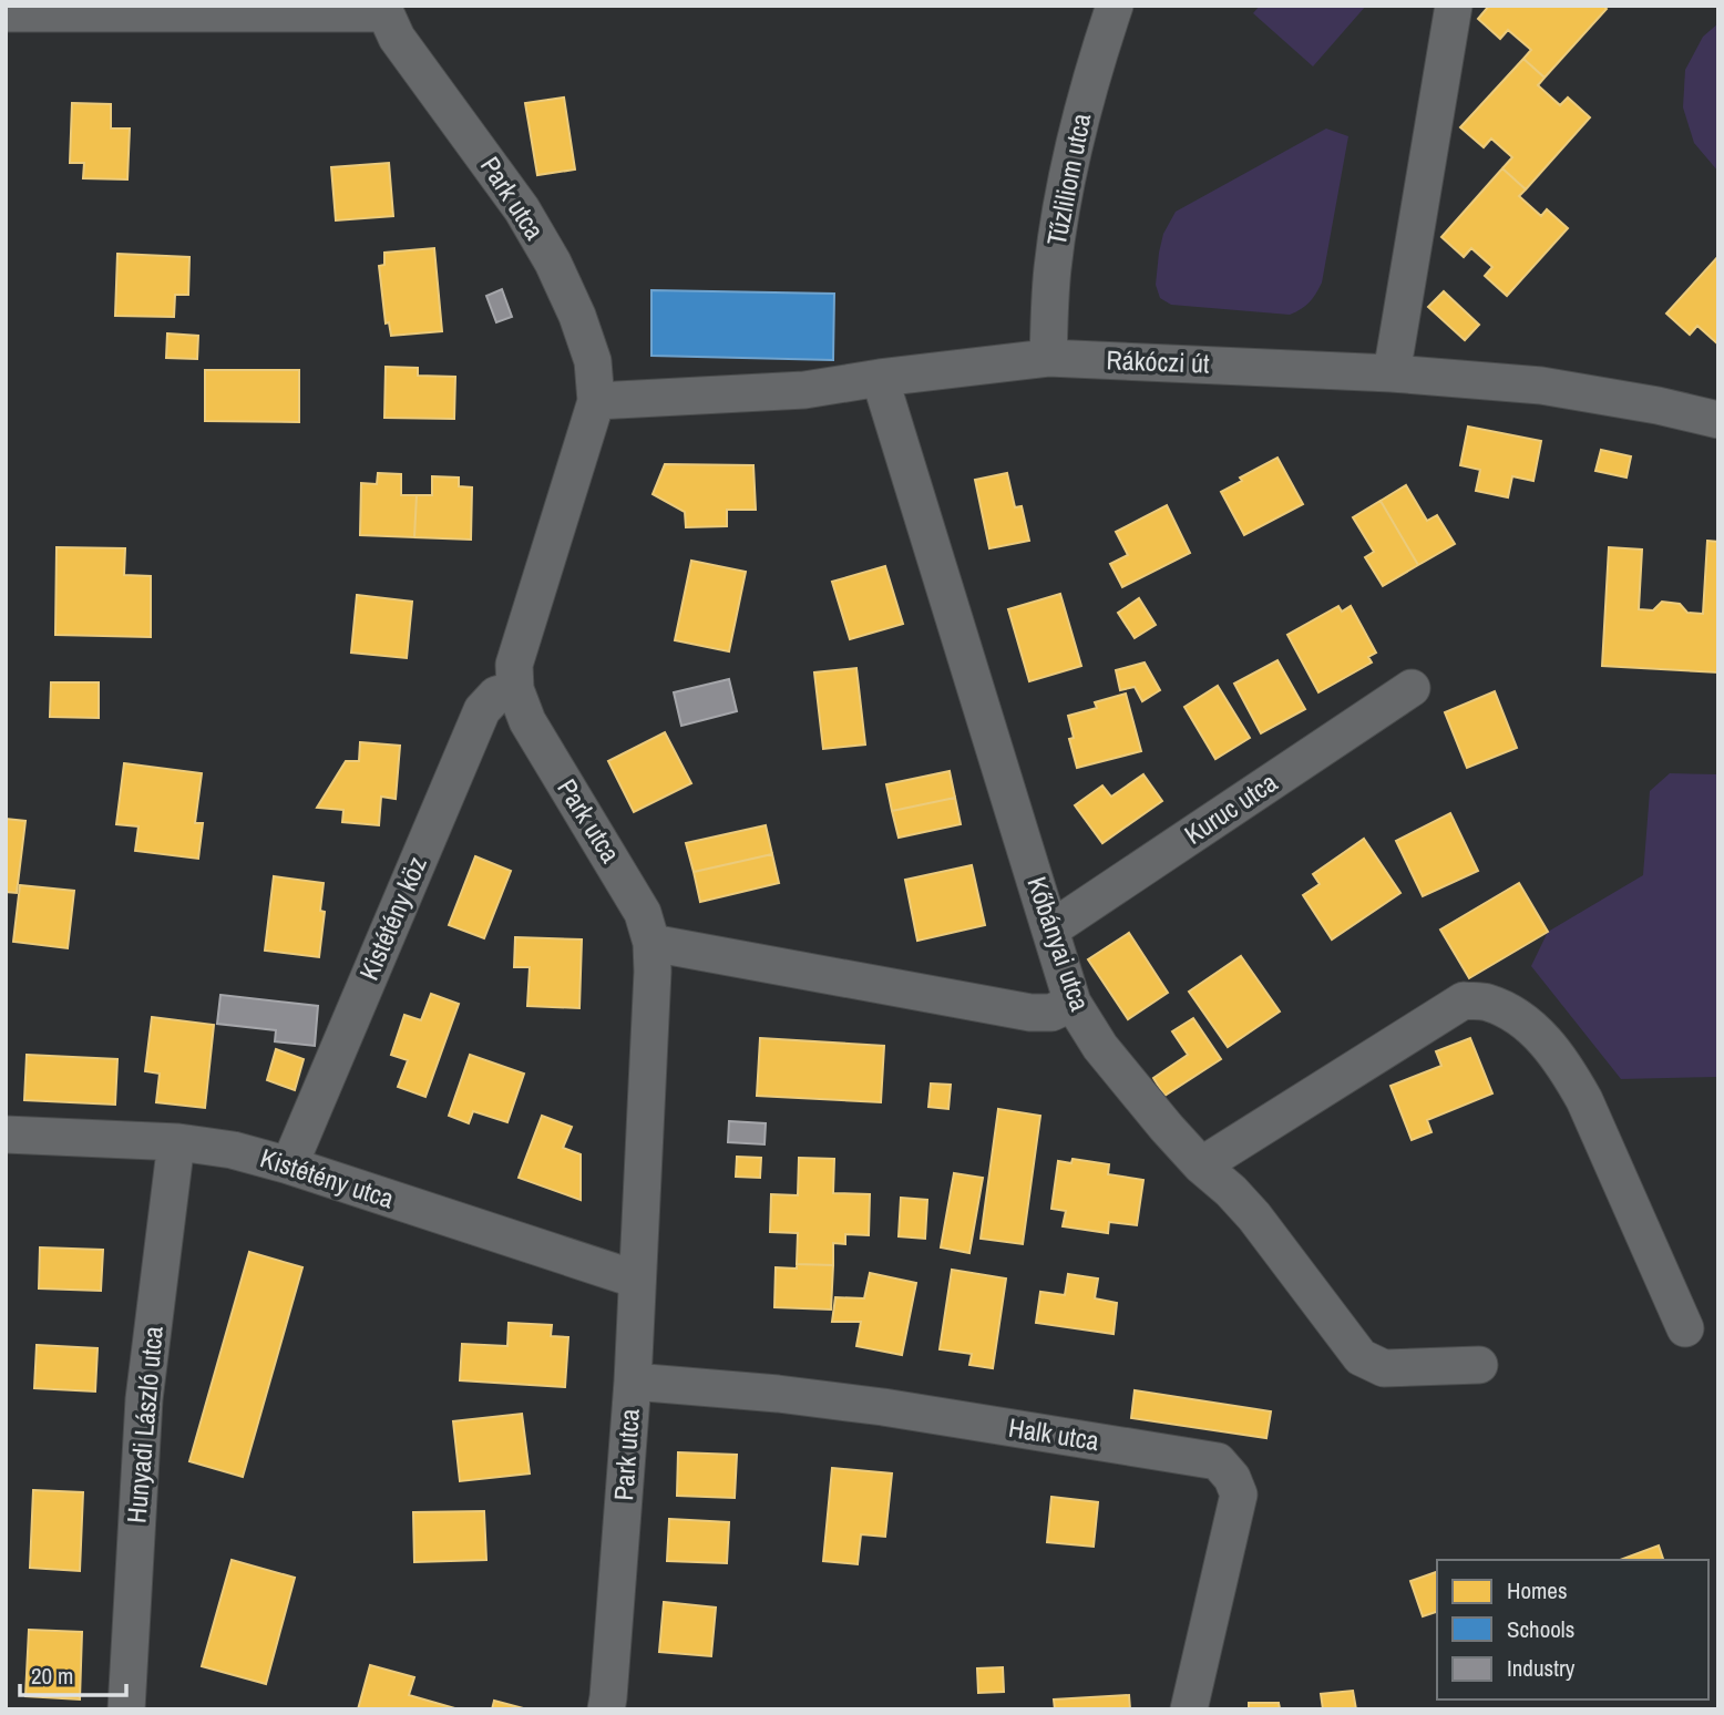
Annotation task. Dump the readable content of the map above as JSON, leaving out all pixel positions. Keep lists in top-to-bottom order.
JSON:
{
  "streets": {
    "street": [
      "Tűzliliom utca",
      "Park utca",
      "Rákóczi út",
      "Kuruc utca",
      "Kistétény köz",
      "Kőbányai utca",
      "Kistétény utca",
      "Hunyadi László utca",
      "Halk utca"
    ]
  },
  "crossings": [
    ["Tűzliliom utca", "Rákóczi út"],
    ["Park utca", "Rákóczi út"],
    ["Park utca", "Kistétény köz"],
    ["Park utca", "Kistétény utca"],
    ["Park utca", "Halk utca"],
    ["Rákóczi út", "Kőbányai utca"],
    ["Kuruc utca", "Kőbányai utca"],
    ["Kistétény köz", "Kistétény utca"],
    ["Kistétény utca", "Hunyadi László utca"]
  ],
  "legend": ["Homes", "Schools", "Industry"],
  "scale_bar": "20 m"
}
